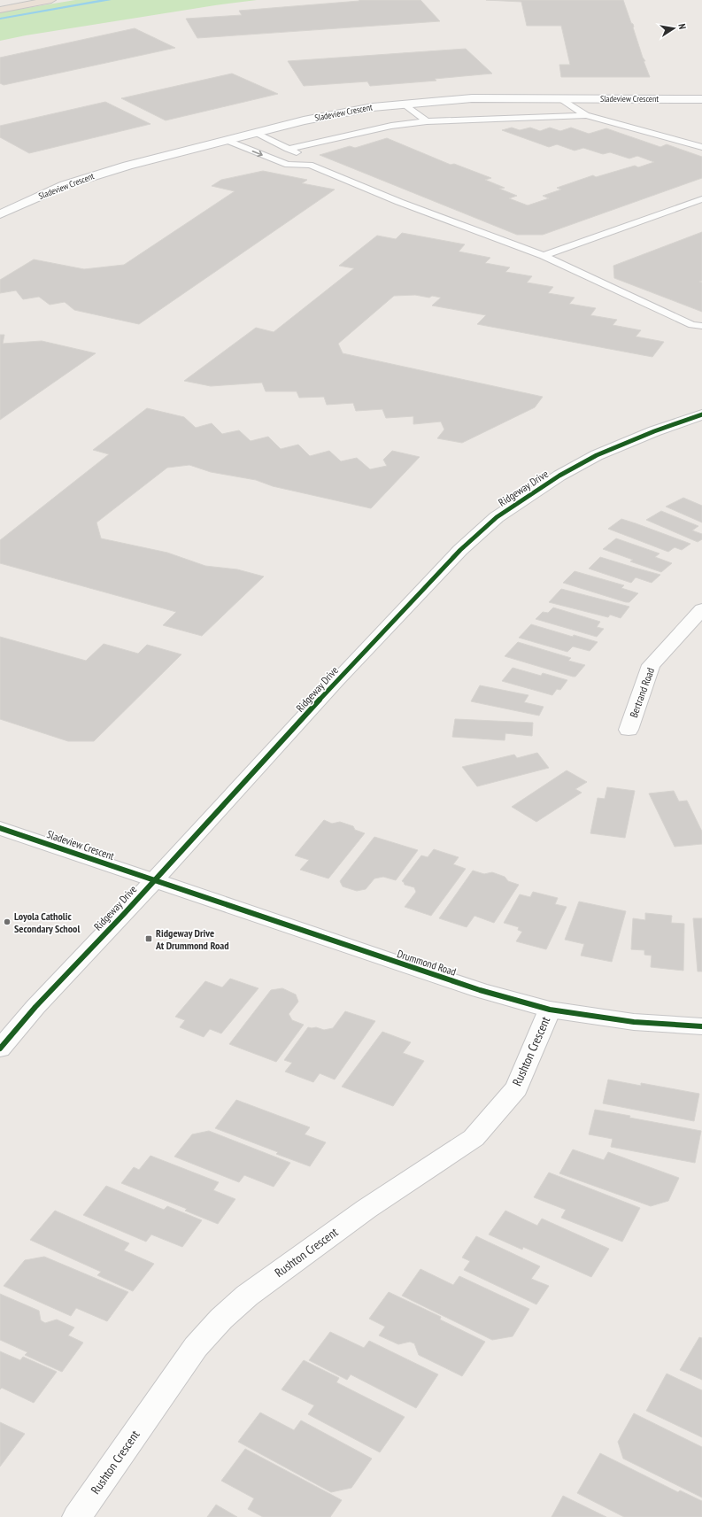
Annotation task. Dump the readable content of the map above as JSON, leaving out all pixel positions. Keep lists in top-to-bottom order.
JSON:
{
  "streets": {
    "street": [
      "Sladeview Crescent",
      "Ridgeway Drive",
      "Bertrand Road",
      "Drummond Road",
      "Rushton Crescent"
    ]
  },
  "crossings": [
    ["Sladeview Crescent", "Ridgeway Drive"],
    ["Sladeview Crescent", "Drummond Road"],
    ["Ridgeway Drive", "Drummond Road"],
    ["Drummond Road", "Rushton Crescent"]
  ],
  "places": {
    "other": ["Loyola Catholic Secondary School"],
    "transit": ["Ridgeway Drive At Drummond Road"]
  },
  "north": "right"
}
